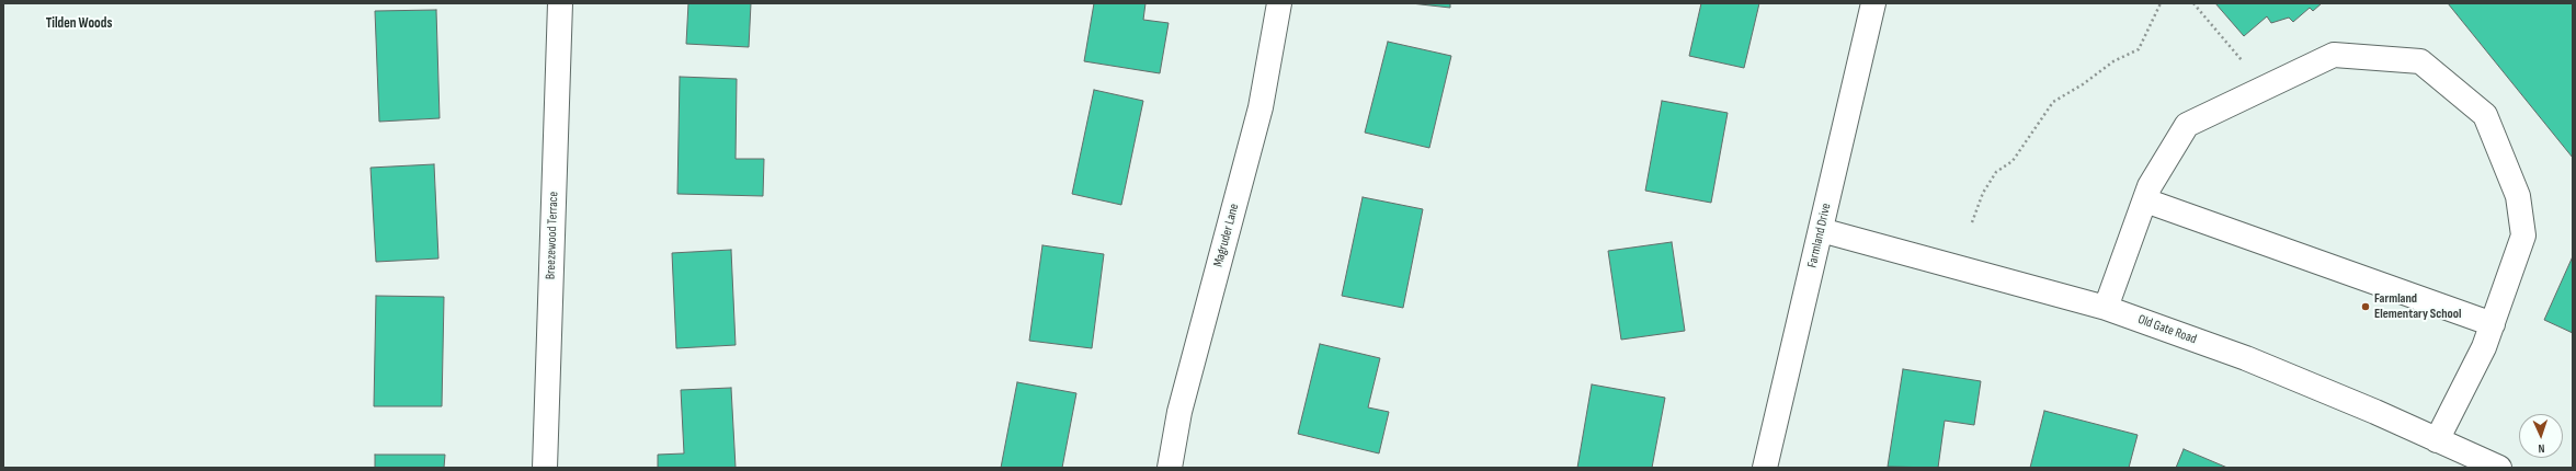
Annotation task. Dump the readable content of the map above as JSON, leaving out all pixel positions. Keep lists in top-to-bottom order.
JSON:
{
  "streets": {
    "street": [
      "Breezewood Terrace",
      "Magruder Lane",
      "Farmland Drive",
      "Old Gate Road"
    ]
  },
  "crossings": [
    ["Farmland Drive", "Old Gate Road"]
  ],
  "districts": ["Tilden Woods"],
  "places": ["Farmland Elementary School"],
  "north": "bottom"
}
